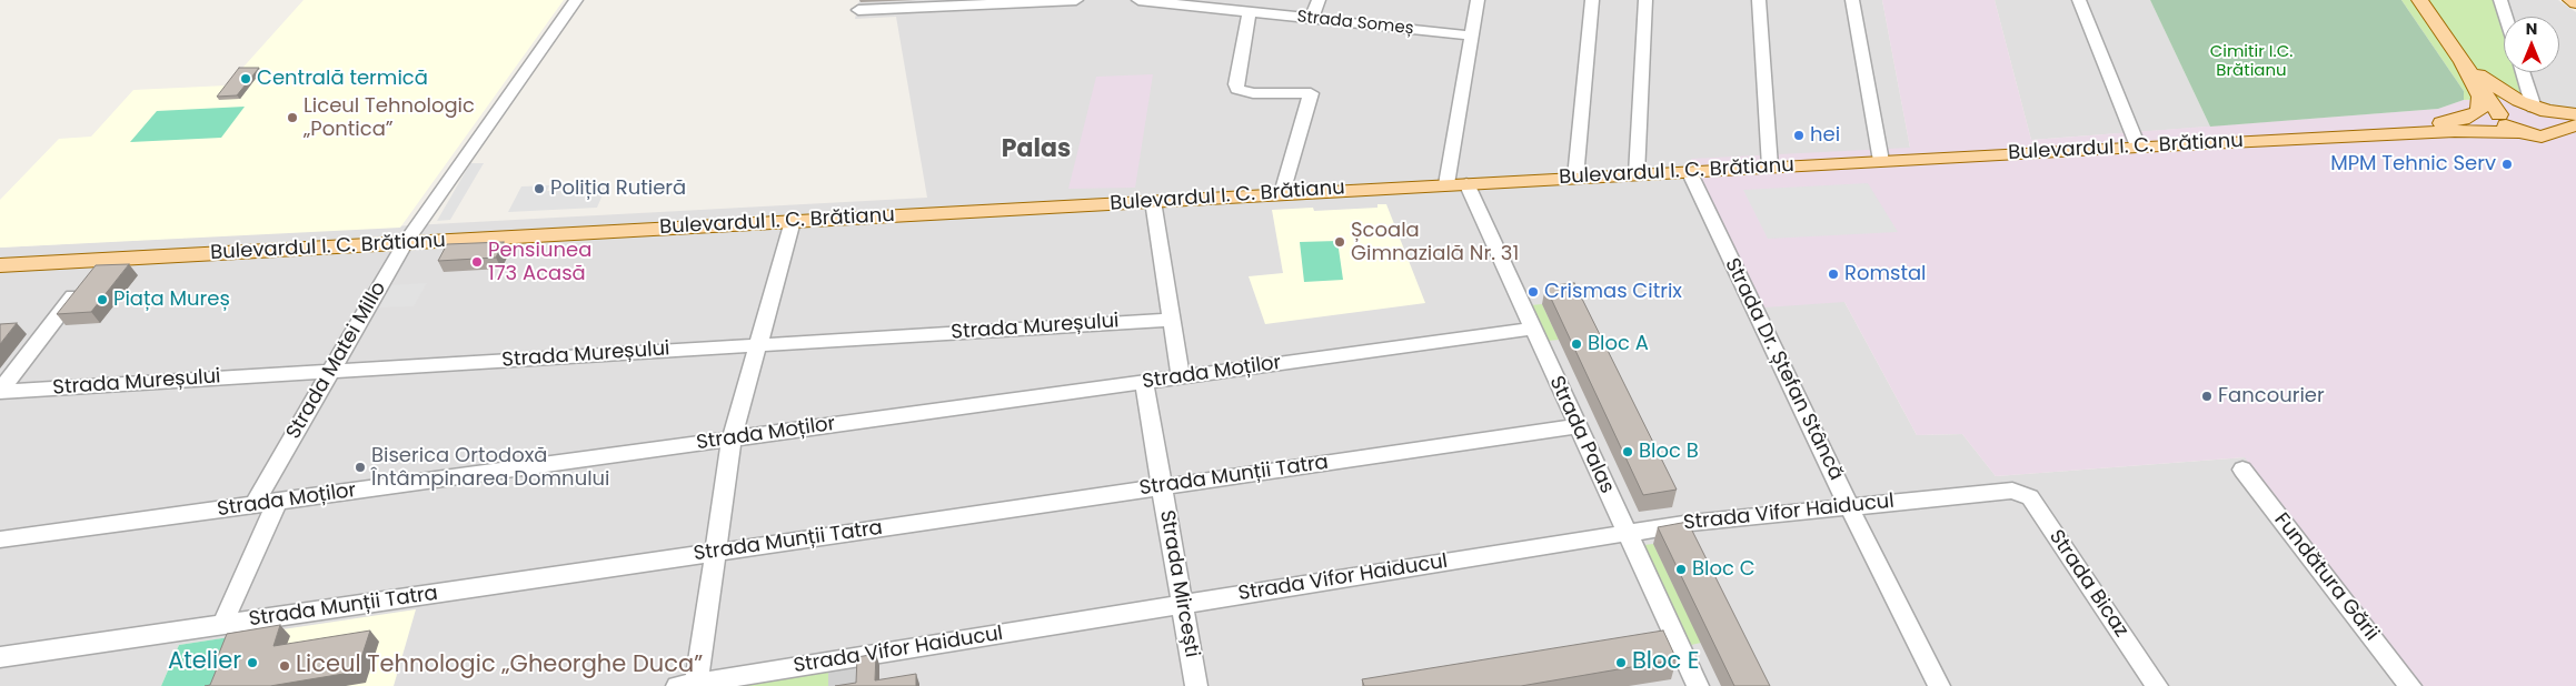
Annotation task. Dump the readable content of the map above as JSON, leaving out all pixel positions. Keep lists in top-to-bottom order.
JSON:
{
  "streets": {
    "main road": ["Bulevardul I. C. Brătianu"],
    "street": [
      "Strada Someș",
      "Strada Mureșului",
      "Strada Matei Millo",
      "Strada Dr. Ștefan Stâncă",
      "Strada Moților",
      "Strada Palas",
      "Strada Munții Tatra",
      "Strada Vifor Haiducul",
      "Fundătura Gării",
      "Strada Mircești",
      "Strada Bicaz"
    ]
  },
  "crossings": [
    ["Bulevardul I. C. Brătianu", "Strada Matei Millo"],
    ["Bulevardul I. C. Brătianu", "Strada Dr. Ștefan Stâncă"],
    ["Bulevardul I. C. Brătianu", "Strada Palas"],
    ["Strada Mureșului", "Strada Matei Millo"],
    ["Strada Matei Millo", "Strada Moților"],
    ["Strada Dr. Ștefan Stâncă", "Strada Vifor Haiducul"],
    ["Strada Moților", "Strada Palas"],
    ["Strada Moților", "Strada Mircești"],
    ["Strada Palas", "Strada Munții Tatra"],
    ["Strada Palas", "Strada Vifor Haiducul"],
    ["Strada Munții Tatra", "Strada Mircești"],
    ["Strada Vifor Haiducul", "Strada Mircești"],
    ["Strada Vifor Haiducul", "Strada Bicaz"]
  ],
  "districts": ["Palas"],
  "parks": ["Cimitir I.C. Brătianu"],
  "places": [
    "Centrală termică",
    "Liceul Tehnologic „Pontica”",
    "hei",
    "MPM Tehnic Serv",
    "Poliția Rutieră",
    "Școala Gimnazială Nr. 31",
    "Pensiunea 173 Acasă",
    "Romstal",
    "Crismas Citrix",
    "Piața Mureș",
    "Bloc A",
    "Fancourier",
    "Bloc B",
    "Biserica Ortodoxă Întâmpinarea Domnului",
    "Bloc C",
    "Atelier",
    "Bloc E",
    "Liceul Tehnologic „Gheorghe Duca”"
  ],
  "north": "top"
}
